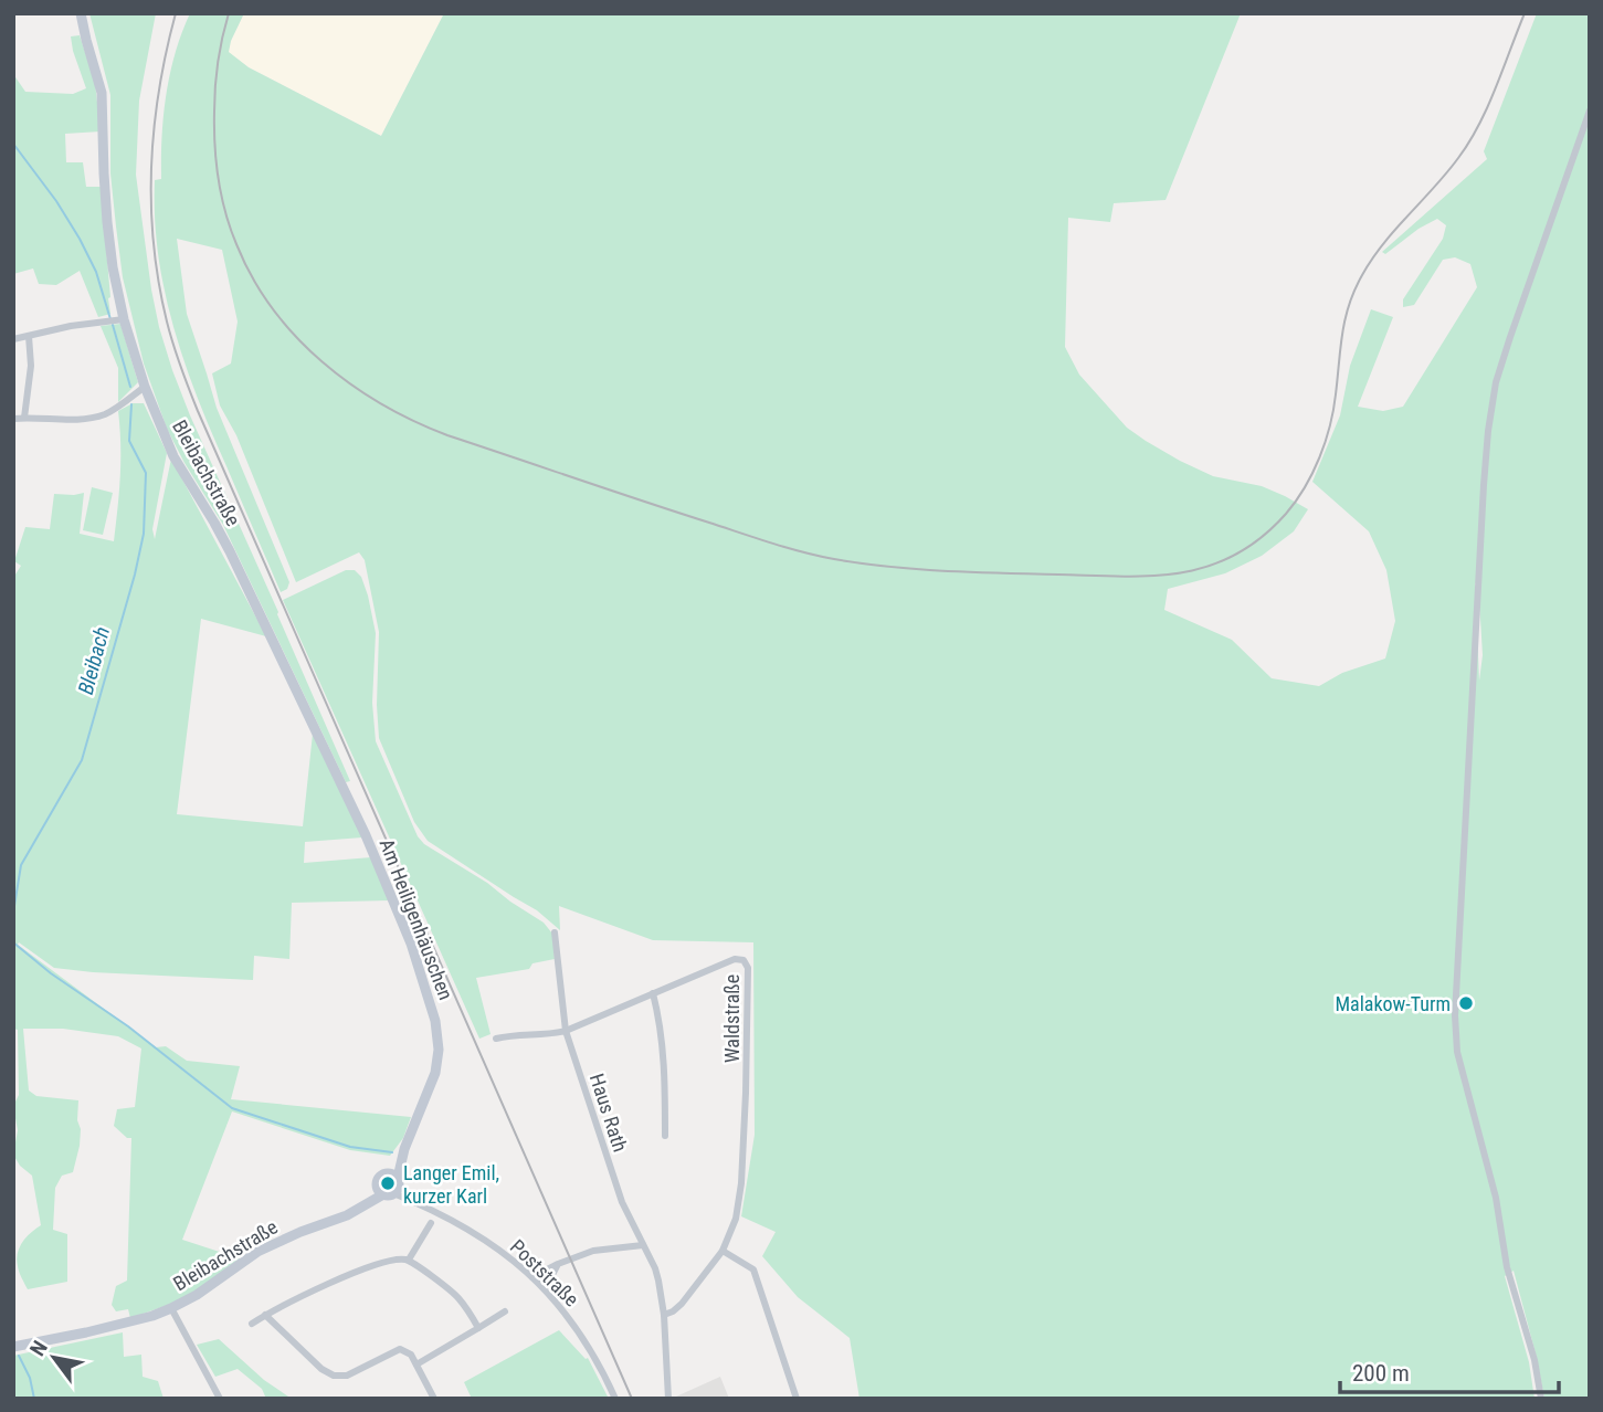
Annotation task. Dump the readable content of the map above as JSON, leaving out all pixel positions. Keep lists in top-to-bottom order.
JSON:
{
  "streets": {
    "main road": ["Bleibachstraße", "Am Heiligenhäuschen"],
    "street": ["Waldstraße", "Haus Rath", "Poststraße"]
  },
  "crossings": [
    ["Bleibachstraße", "Am Heiligenhäuschen"],
    ["Bleibachstraße", "Poststraße"],
    ["Am Heiligenhäuschen", "Poststraße"],
    ["Waldstraße", "Haus Rath"]
  ],
  "water": ["Bleibach"],
  "places": ["Malakow-Turm", "Langer Emil, kurzer Karl"],
  "scale_bar": "200 m",
  "north": "top left"
}
